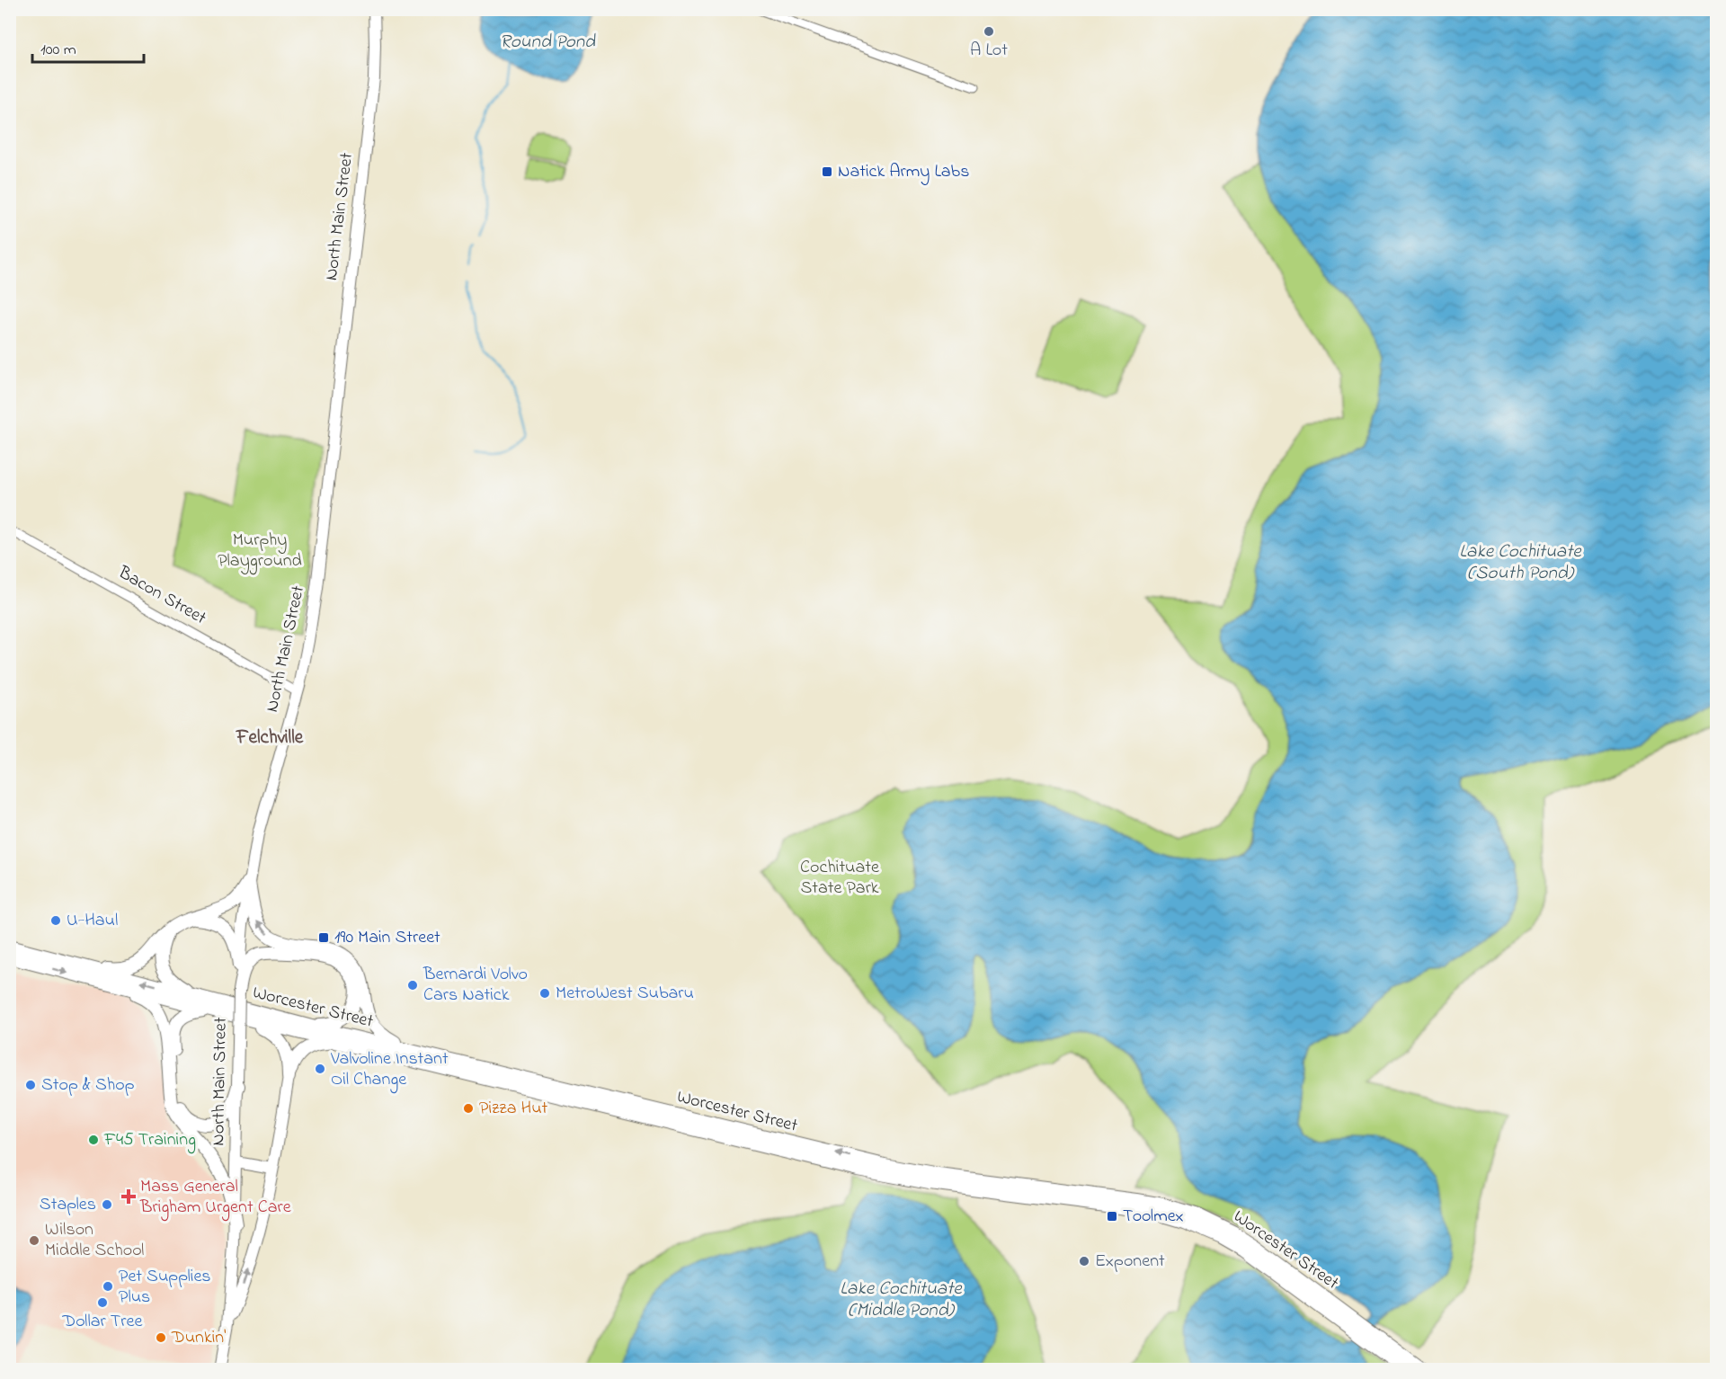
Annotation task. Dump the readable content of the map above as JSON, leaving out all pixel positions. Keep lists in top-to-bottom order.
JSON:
{
  "streets": {
    "highway": ["Worcester Street"],
    "main road": ["North Main Street"],
    "street": ["Bacon Street"]
  },
  "crossings": [
    ["North Main Street", "Bacon Street"]
  ],
  "districts": ["Felchville"],
  "water": ["Round Pond", "Lake Cochituate (South Pond)", "Lake Cochituate (Middle Pond)"],
  "parks": ["Murphy Playground", "Cochituate State Park"],
  "places": {
    "other": [
      "A Lot",
      "U-Haul",
      "Bernardi Volvo Cars Natick",
      "MetroWest Subaru",
      "Valvoline Instant Oil Change",
      "Stop & Shop",
      "Pizza Hut",
      "F45 Training",
      "Staples",
      "Wilson Middle School",
      "Exponent",
      "Pet Supplies Plus",
      "Dollar Tree",
      "Dunkin'"
    ],
    "transit": ["Natick Army Labs", "190 Main Street", "Toolmex"],
    "health": ["Mass General Brigham Urgent Care"]
  },
  "scale_bar": "100 m"
}
